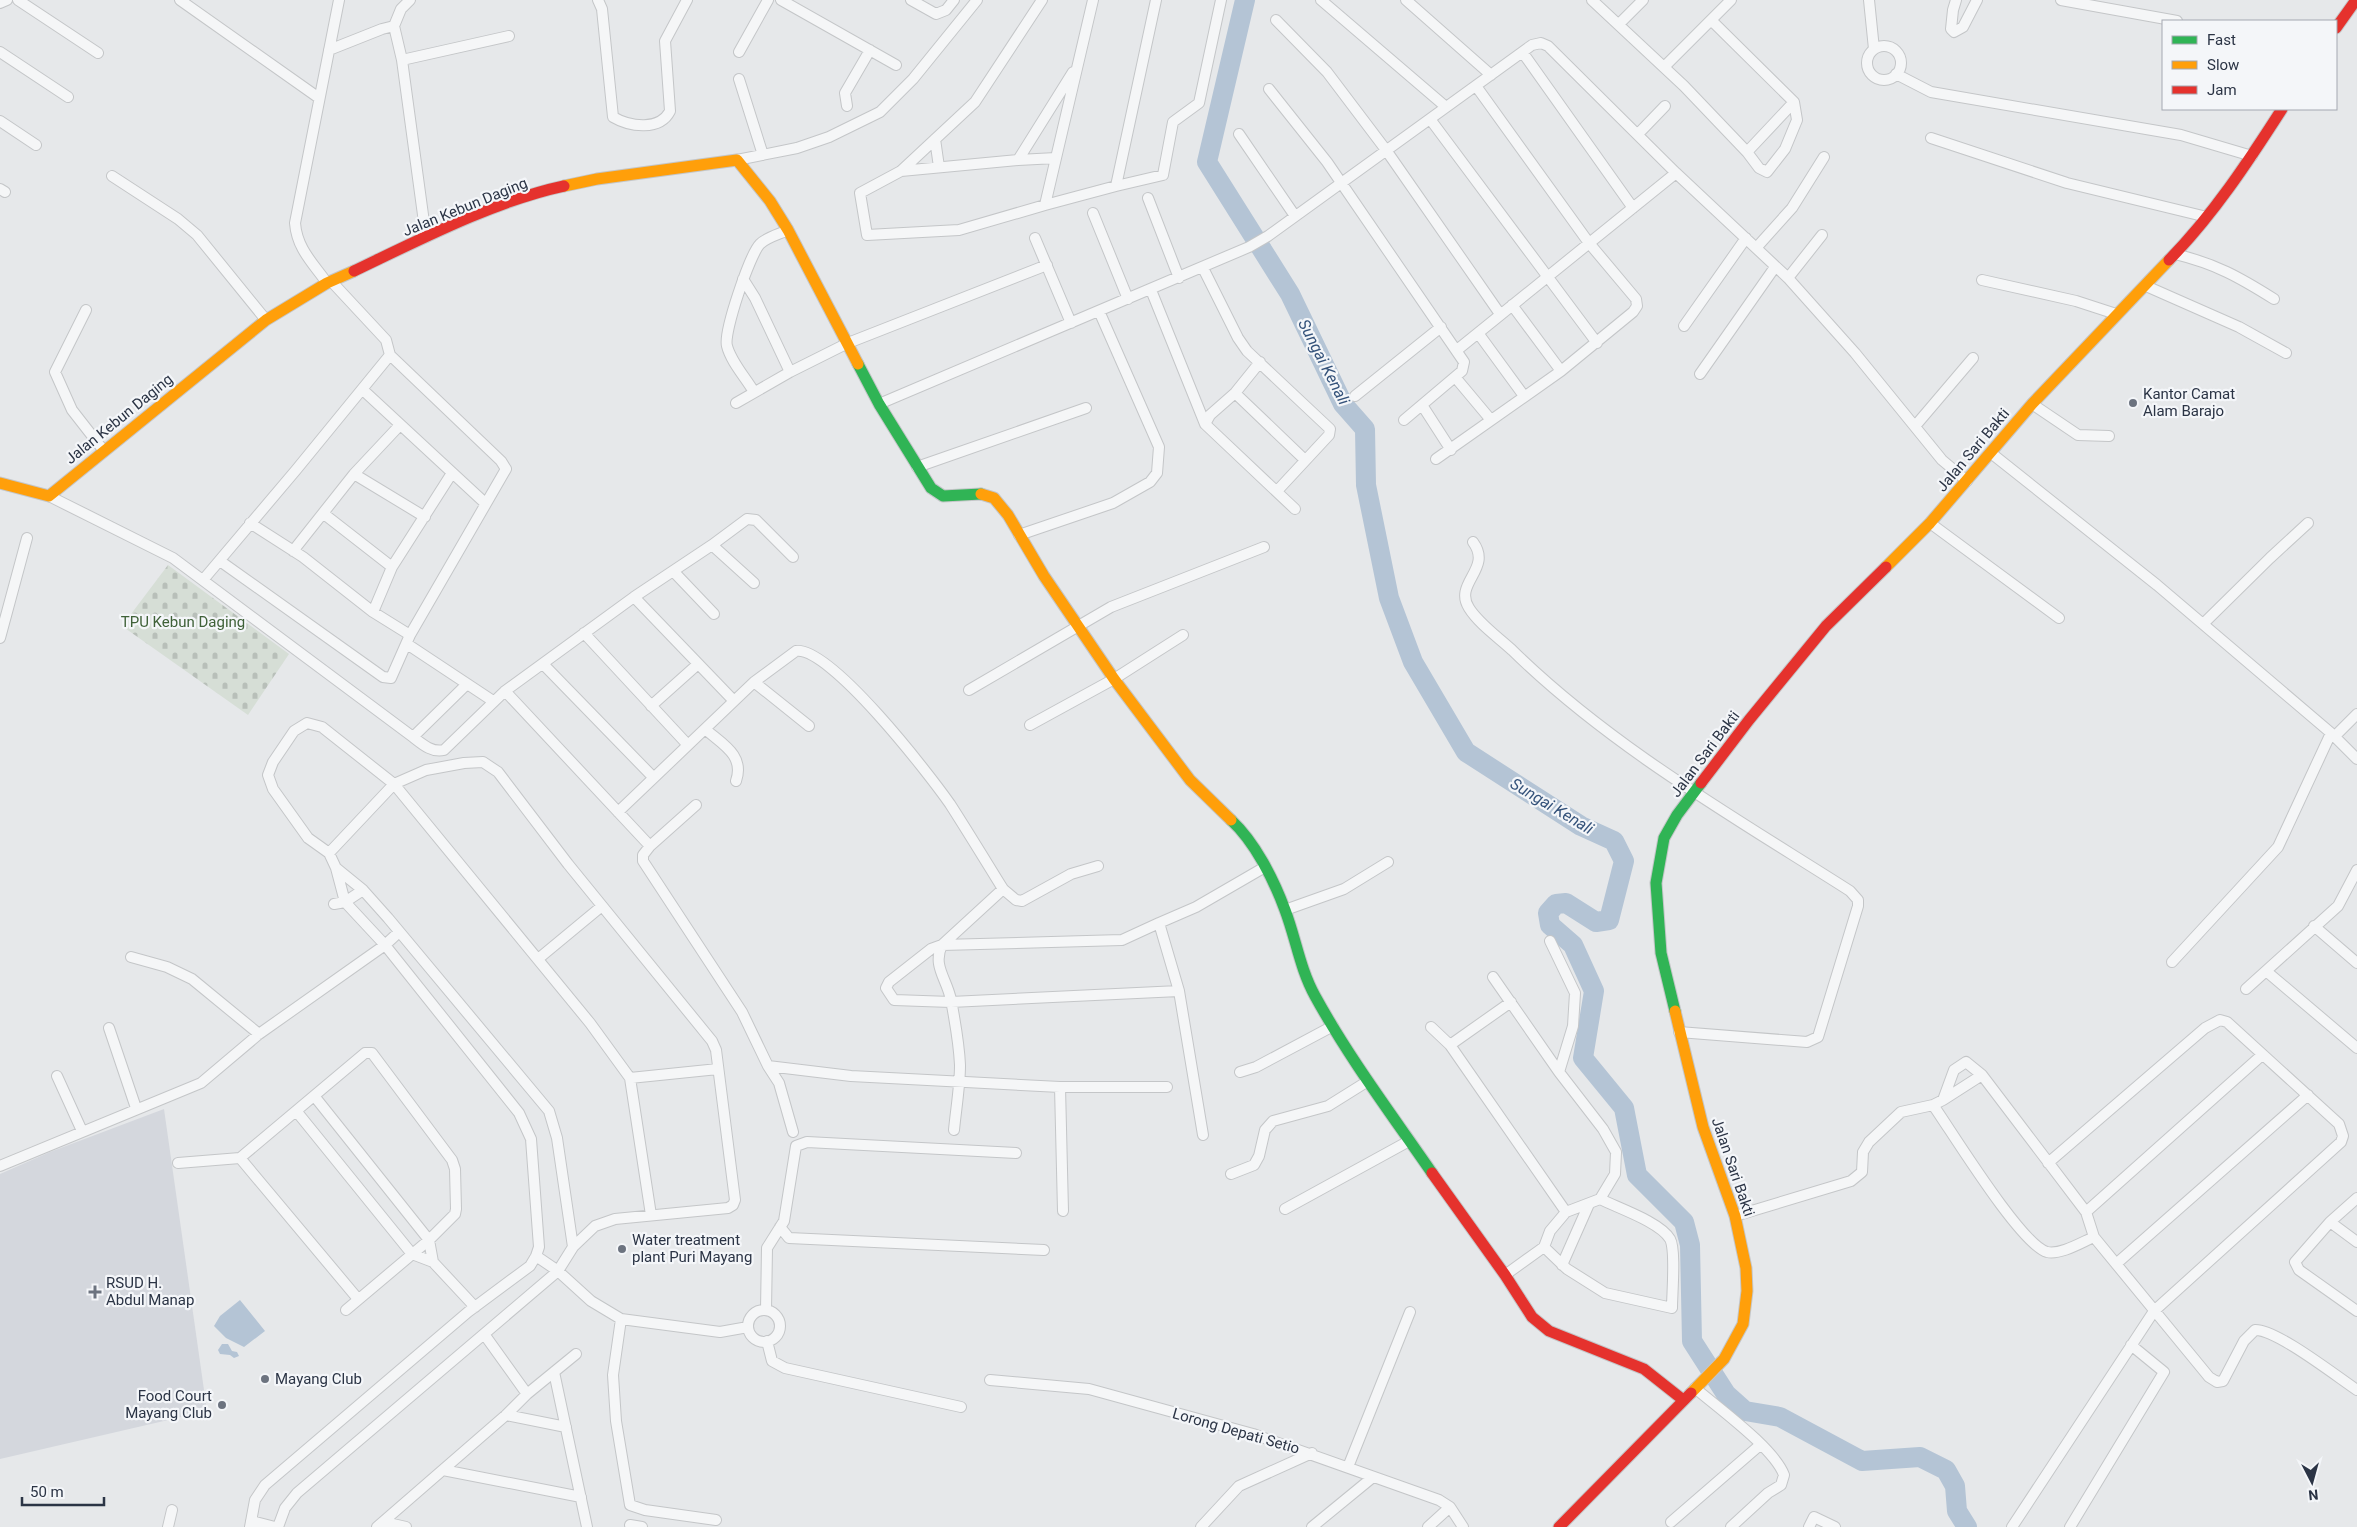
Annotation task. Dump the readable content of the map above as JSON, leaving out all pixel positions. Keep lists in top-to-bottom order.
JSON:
{
  "streets": {
    "street": ["Jalan Kebun Daging", "Jalan Sari Bakti", "Lorong Depati Setio"]
  },
  "water": ["Sungai Kenali"],
  "parks": ["TPU Kebun Daging"],
  "places": {
    "other": [
      "Kantor Camat Alam Barajo",
      "Water treatment plant Puri Mayang",
      "Mayang Club",
      "Food Court Mayang Club"
    ],
    "health": ["RSUD H. Abdul Manap"]
  },
  "legend": ["Fast", "Slow", "Jam"],
  "scale_bar": "50 m",
  "north": "bottom"
}
